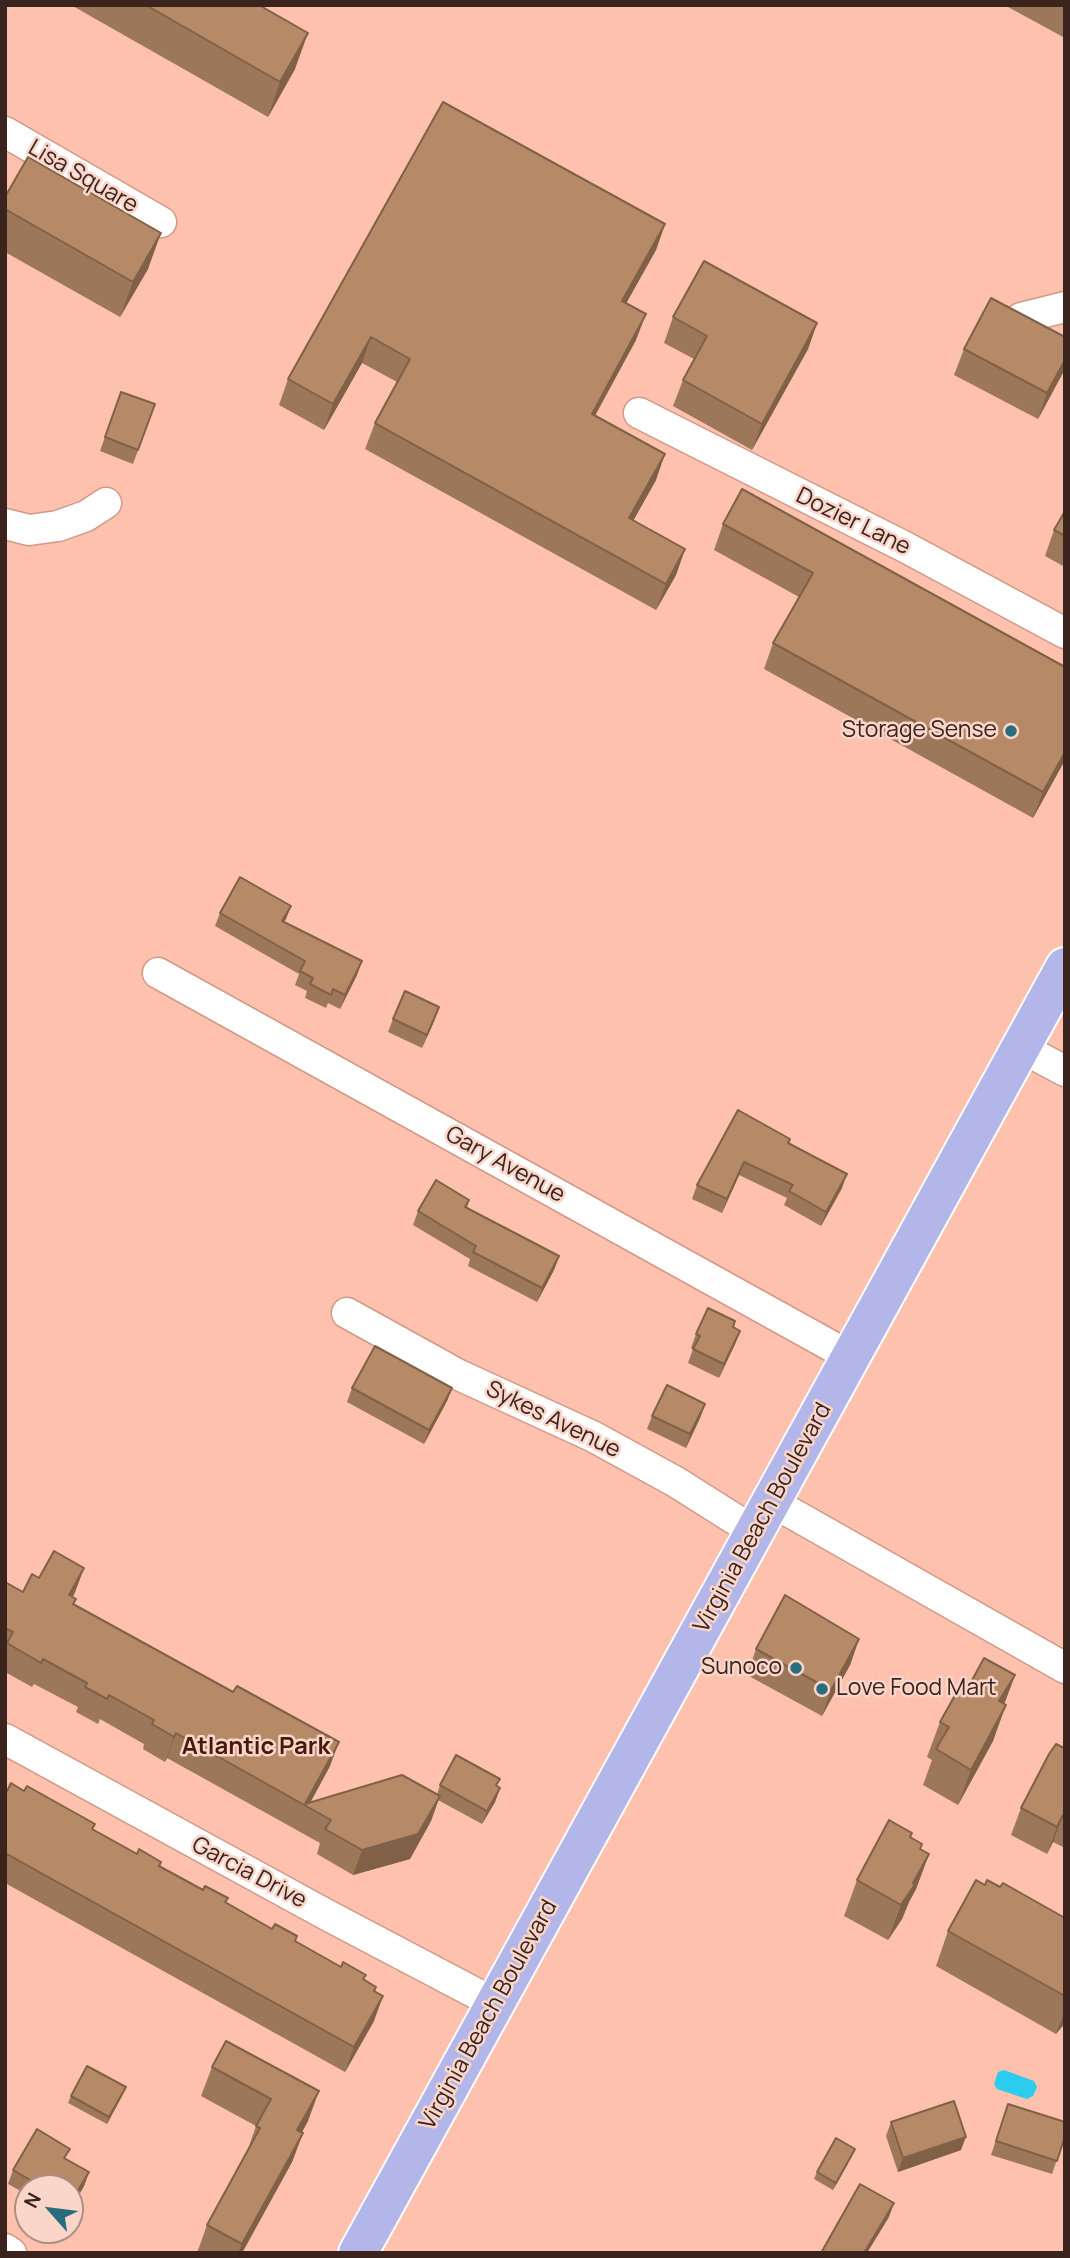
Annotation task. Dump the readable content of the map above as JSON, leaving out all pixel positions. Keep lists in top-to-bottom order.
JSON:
{
  "streets": {
    "main road": ["Virginia Beach Boulevard"],
    "street": [
      "Lisa Square",
      "Dozier Lane",
      "Gary Avenue",
      "Sykes Avenue",
      "Garcia Drive"
    ]
  },
  "crossings": [
    ["Gary Avenue", "Virginia Beach Boulevard"],
    ["Sykes Avenue", "Virginia Beach Boulevard"],
    ["Virginia Beach Boulevard", "Garcia Drive"]
  ],
  "districts": ["Atlantic Park"],
  "places": ["Storage Sense", "Sunoco", "Love Food Mart"],
  "north": "top left"
}
